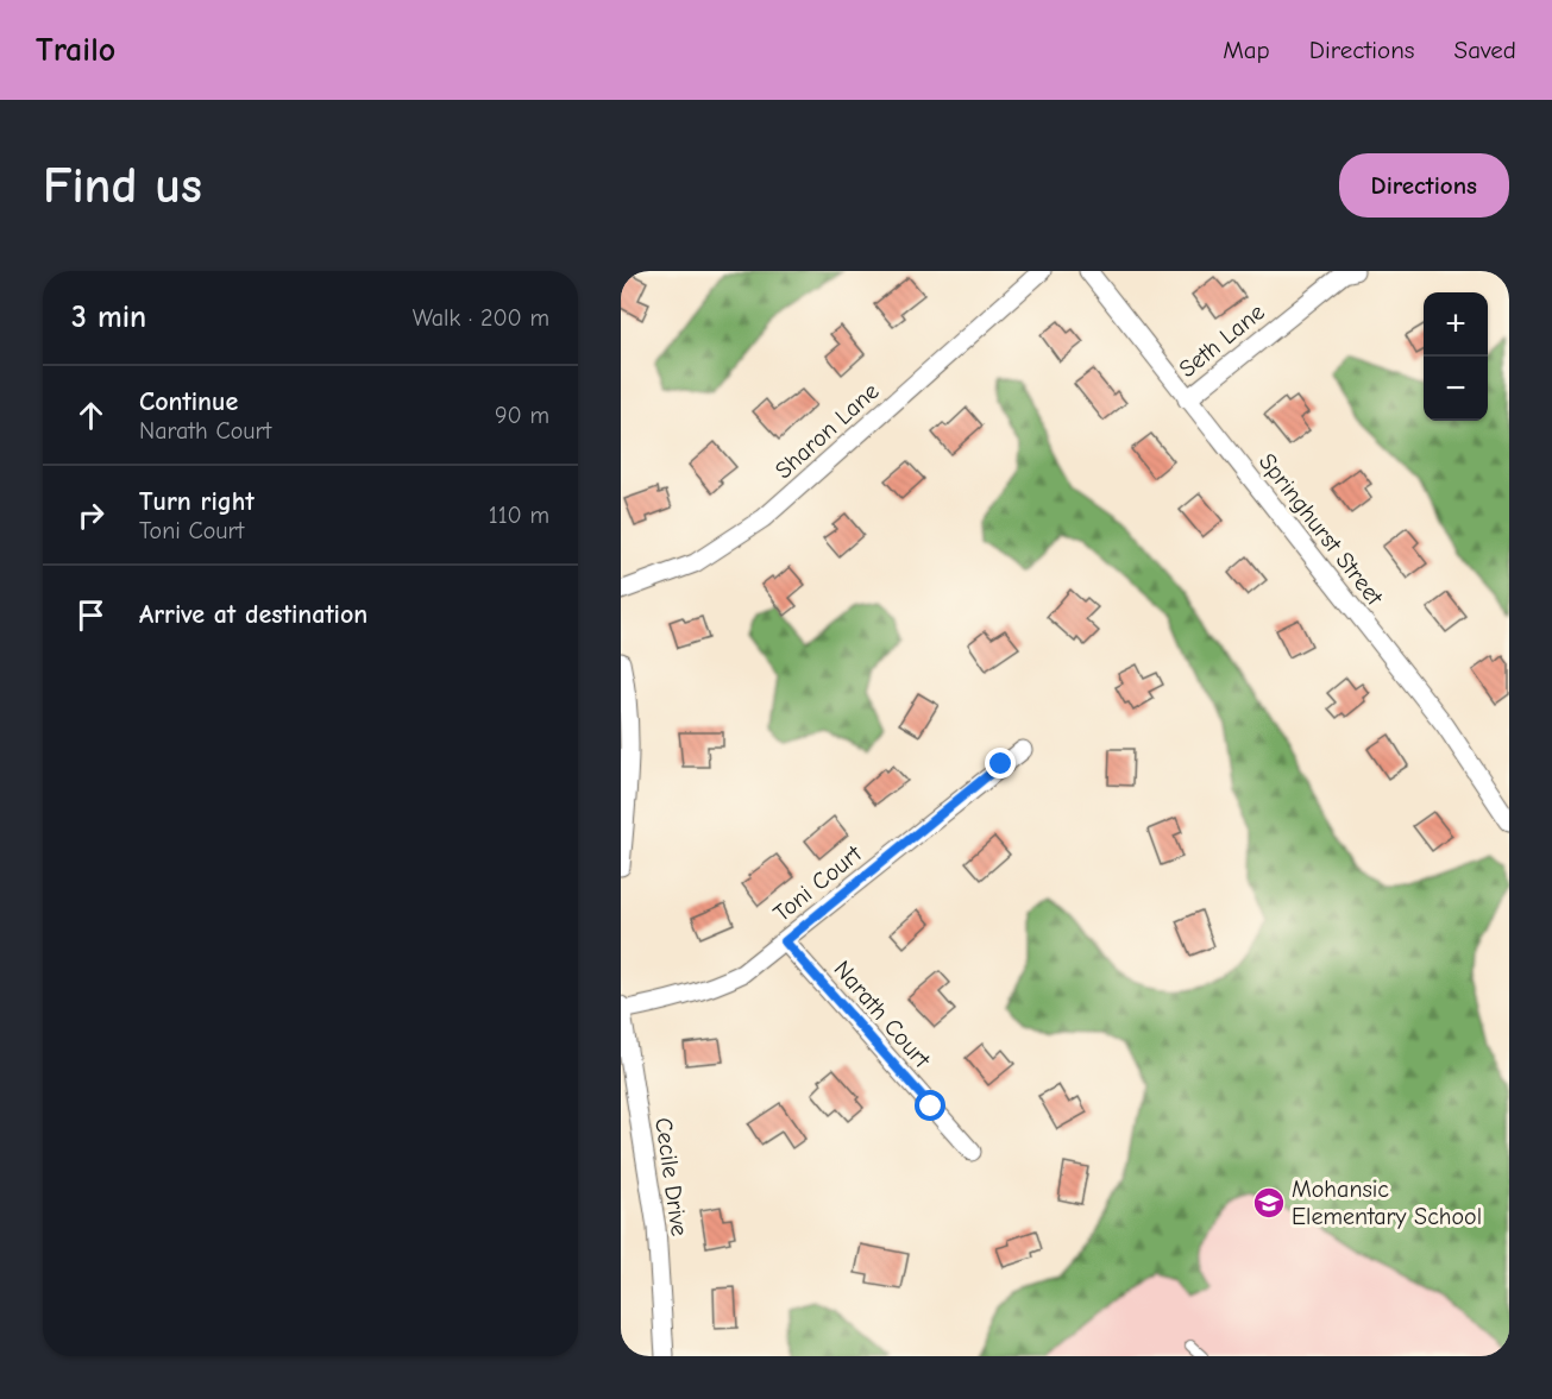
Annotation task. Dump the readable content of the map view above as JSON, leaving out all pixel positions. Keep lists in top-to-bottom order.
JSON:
{
  "streets": {
    "street": [
      "Seth Lane",
      "Sharon Lane",
      "Springhurst Street",
      "Toni Court",
      "Narath Court",
      "Cecile Drive"
    ]
  },
  "crossings": [
    ["Seth Lane", "Springhurst Street"],
    ["Toni Court", "Narath Court"],
    ["Toni Court", "Cecile Drive"]
  ],
  "places": {
    "school or university": ["Mohansic Elementary School"]
  },
  "page": {
    "header": "Trailo",
    "nav": ["Map", "Directions", "Saved"],
    "buttons": "Directions",
    "title": "Find us",
    "heading": ["3 min", "Walk · 200 m"],
    "map_buttons": ["+", "−"],
    "list": [
      ["Continue", "Narath Court", "90 m"],
      ["Turn right", "Toni Court", "110 m"],
      "Arrive at destination"
    ]
  }
}
